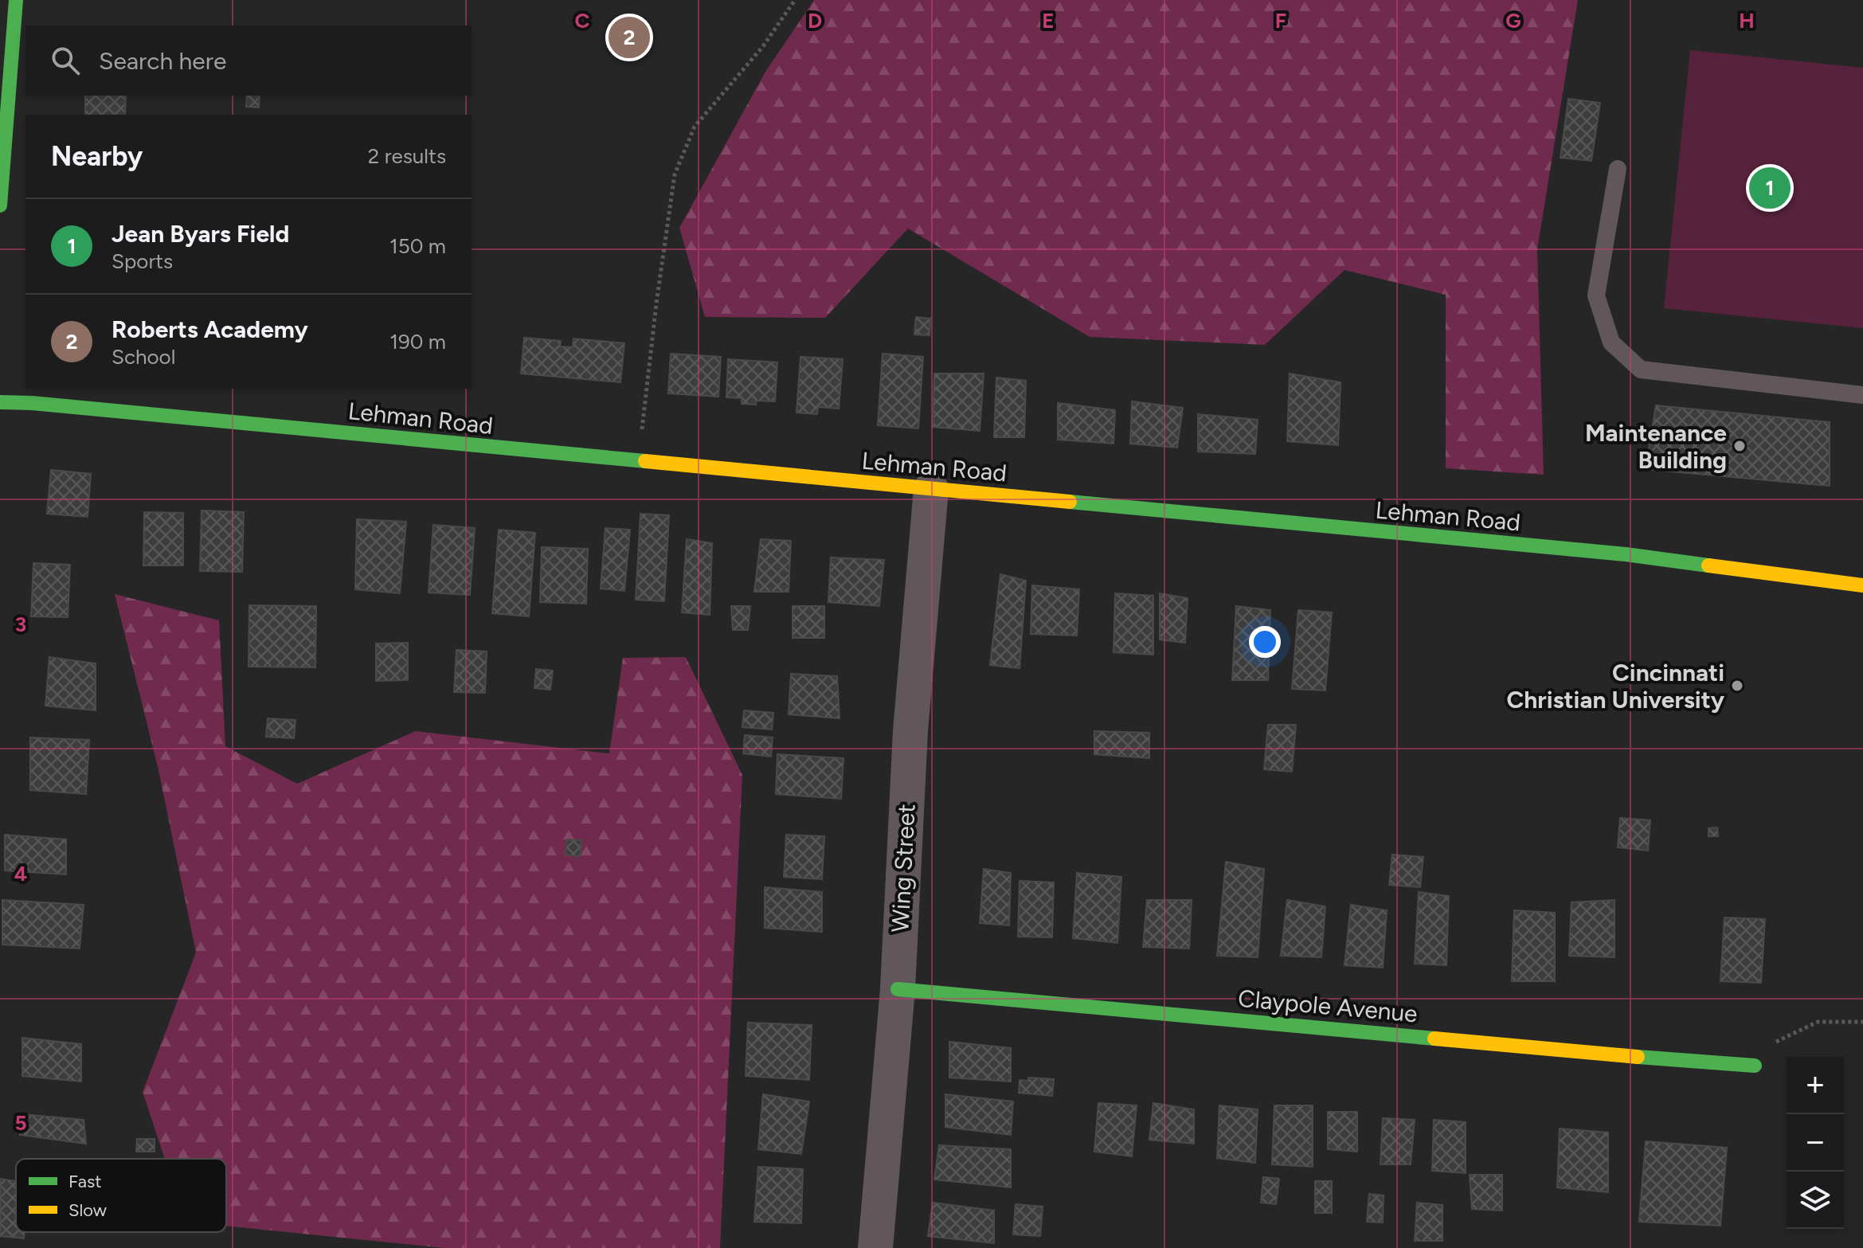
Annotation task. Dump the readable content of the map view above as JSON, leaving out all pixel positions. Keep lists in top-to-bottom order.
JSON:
{
  "streets": {
    "street": ["Lehman Road", "Wing Street", "Claypole Avenue"]
  },
  "crossings": [
    ["Lehman Road", "Wing Street"],
    ["Wing Street", "Claypole Avenue"]
  ],
  "places": ["Maintenance Building", "Cincinnati Christian University"],
  "legend": ["Fast", "Slow"],
  "page": {
    "pins": ["2", "1"],
    "search": "Search here",
    "heading": ["Nearby", "2 results"],
    "list": [
      {
        "mark": "1",
        "name": "Jean Byars Field",
        "note": "Sports",
        "value": "150 m"
      },
      {
        "mark": "2",
        "name": "Roberts Academy",
        "note": "School",
        "value": "190 m"
      }
    ],
    "map_buttons": ["+", "−"]
  },
  "grid": {
    "columns": [
      "C",
      "D",
      "E",
      "F",
      "G",
      "H"
    ],
    "rows": ["3", "4", "5"]
  }
}
